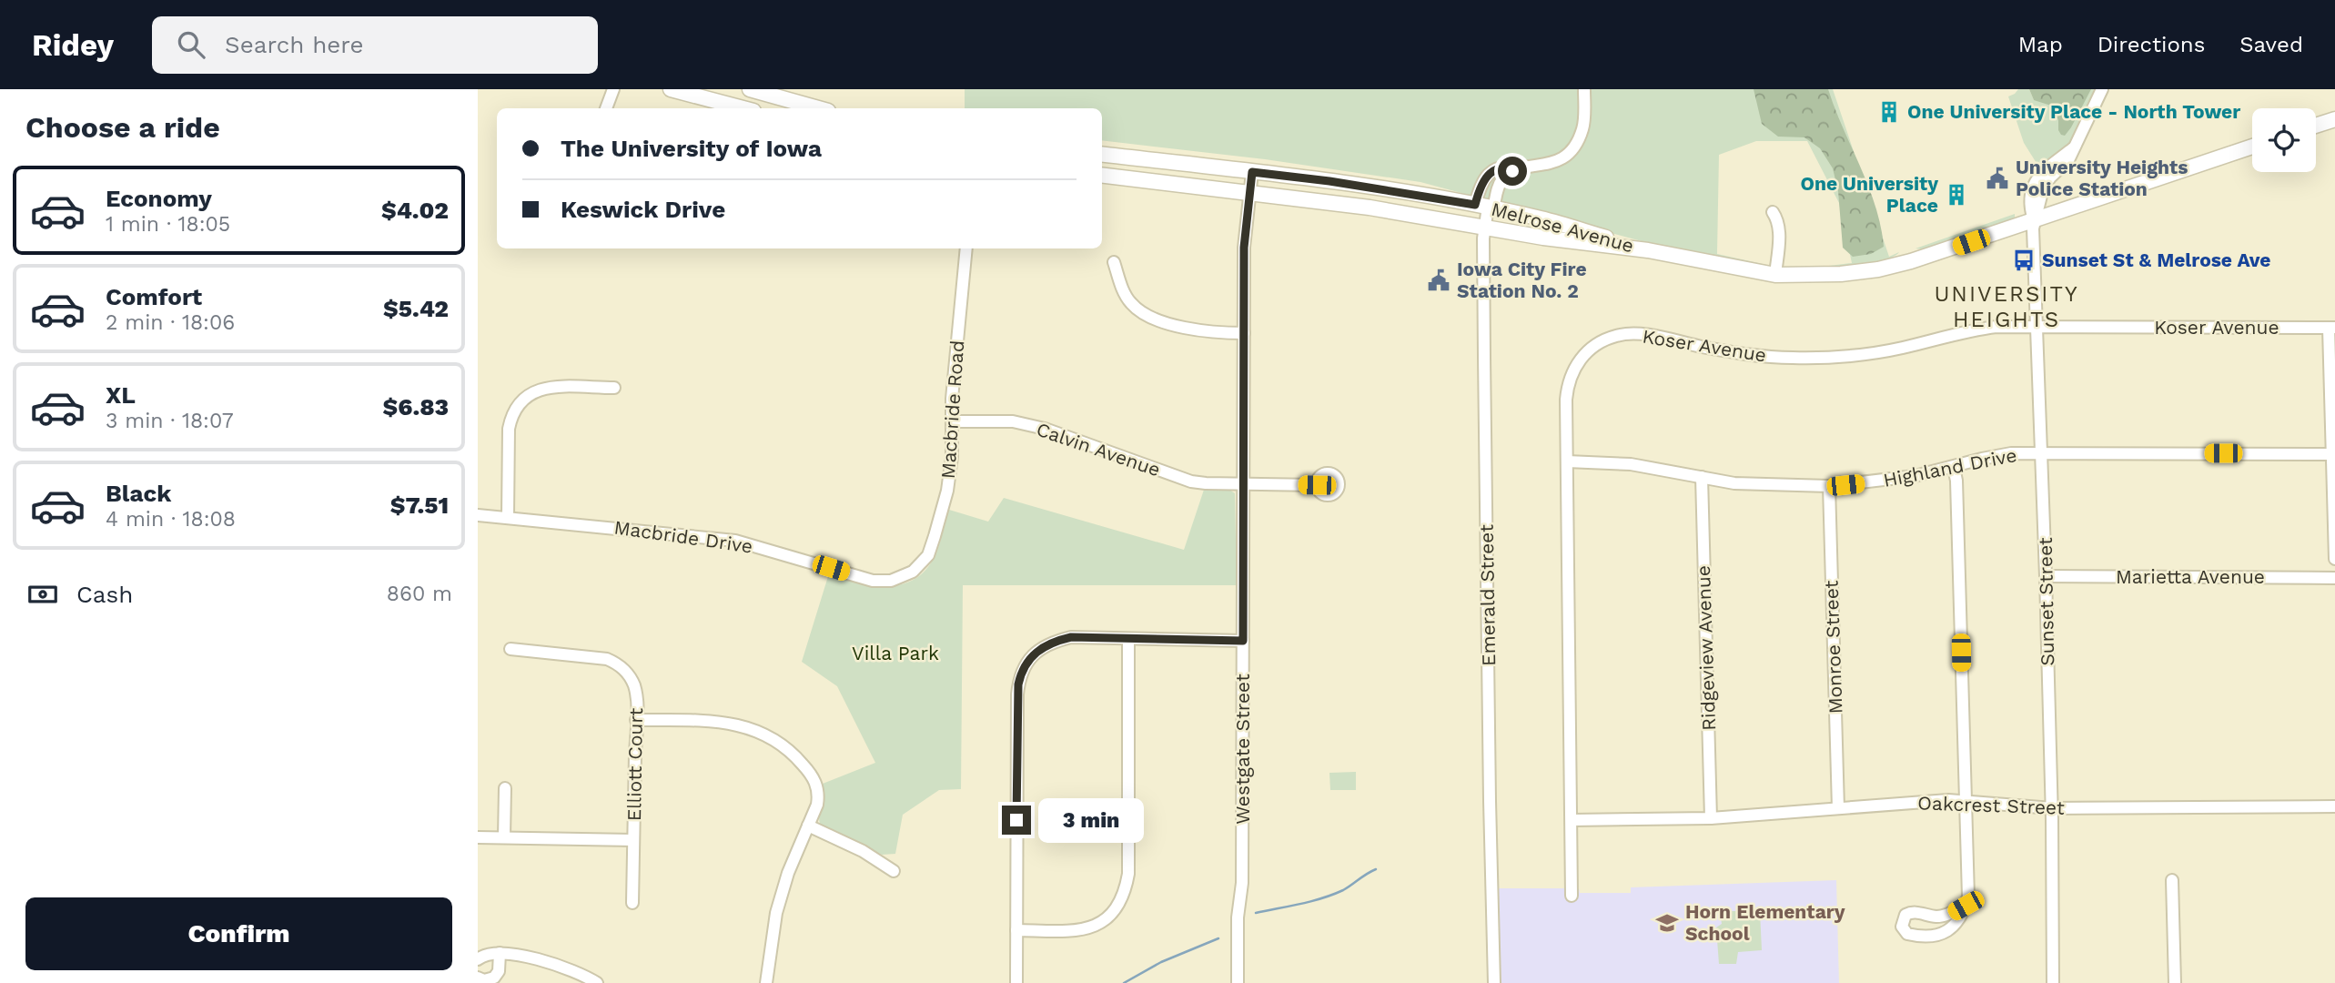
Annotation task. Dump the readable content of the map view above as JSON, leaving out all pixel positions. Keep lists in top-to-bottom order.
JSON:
{
  "streets": {
    "main road": ["Melrose Avenue"],
    "street": [
      "Koser Avenue",
      "Macbride Road",
      "Calvin Avenue",
      "Highland Drive",
      "Macbride Drive",
      "Marietta Avenue",
      "Emerald Street",
      "Sunset Street",
      "Monroe Street",
      "Ridgeview Avenue",
      "Westgate Street",
      "Elliott Court",
      "Oakcrest Street"
    ]
  },
  "crossings": [
    ["Melrose Avenue", "Emerald Street"],
    ["Melrose Avenue", "Sunset Street"],
    ["Melrose Avenue", "Westgate Street"],
    ["Koser Avenue", "Highland Drive"],
    ["Koser Avenue", "Sunset Street"],
    ["Koser Avenue", "Oakcrest Street"],
    ["Macbride Road", "Calvin Avenue"],
    ["Macbride Road", "Macbride Drive"],
    ["Calvin Avenue", "Westgate Street"],
    ["Highland Drive", "Sunset Street"],
    ["Highland Drive", "Monroe Street"],
    ["Highland Drive", "Ridgeview Avenue"],
    ["Marietta Avenue", "Sunset Street"],
    ["Sunset Street", "Oakcrest Street"],
    ["Monroe Street", "Oakcrest Street"],
    ["Ridgeview Avenue", "Oakcrest Street"]
  ],
  "districts": ["UNIVERSITY HEIGHTS"],
  "parks": ["Villa Park"],
  "places": {
    "building": ["One University Place - North Tower", "One University Place"],
    "public building": ["University Heights Police Station", "Iowa City Fire Station No. 2"],
    "bus stop": ["Sunset St & Melrose Ave"],
    "school or university": ["Horn Elementary School"]
  },
  "page": {
    "header": "Ridey",
    "search": "Search here",
    "nav": ["Map", "Directions", "Saved"],
    "heading": "Choose a ride",
    "banner": ["The University of Iowa", "Keswick Drive"],
    "list": [
      {
        "name": "Economy",
        "note": "1 min · 18:05",
        "value": "$4.02"
      },
      {
        "name": "Comfort",
        "note": "2 min · 18:06",
        "value": "$5.42"
      },
      {
        "name": "XL",
        "note": "3 min · 18:07",
        "value": "$6.83"
      },
      {
        "name": "Black",
        "note": "4 min · 18:08",
        "value": "$7.51"
      }
    ],
    "pay": ["Cash", "860 m"],
    "bubble": "3 min",
    "buttons": "Confirm"
  }
}
